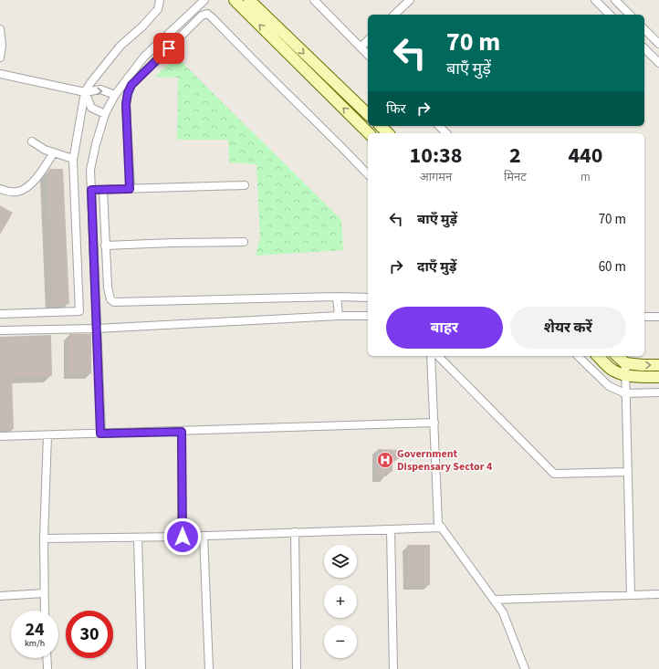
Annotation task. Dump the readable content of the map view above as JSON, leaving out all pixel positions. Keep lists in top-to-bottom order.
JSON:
{
  "places": {
    "hospital": ["Government Dispensary Sector 4"]
  },
  "page": {
    "turn": ["70 m", "बाएँ मुड़ें"],
    "then": "फिर",
    "eta": [
      "10:38",
      "आगमन",
      "2",
      "मिनट",
      "440",
      "m"
    ],
    "list": [
      {
        "name": "बाएँ मुड़ें",
        "value": "70 m"
      },
      {
        "name": "दाएँ मुड़ें",
        "value": "60 m"
      }
    ],
    "buttons": ["बाहर", "शेयर करें"],
    "map_buttons": ["+", "−"],
    "speed": "24 km/h",
    "limit": "30"
  }
}
